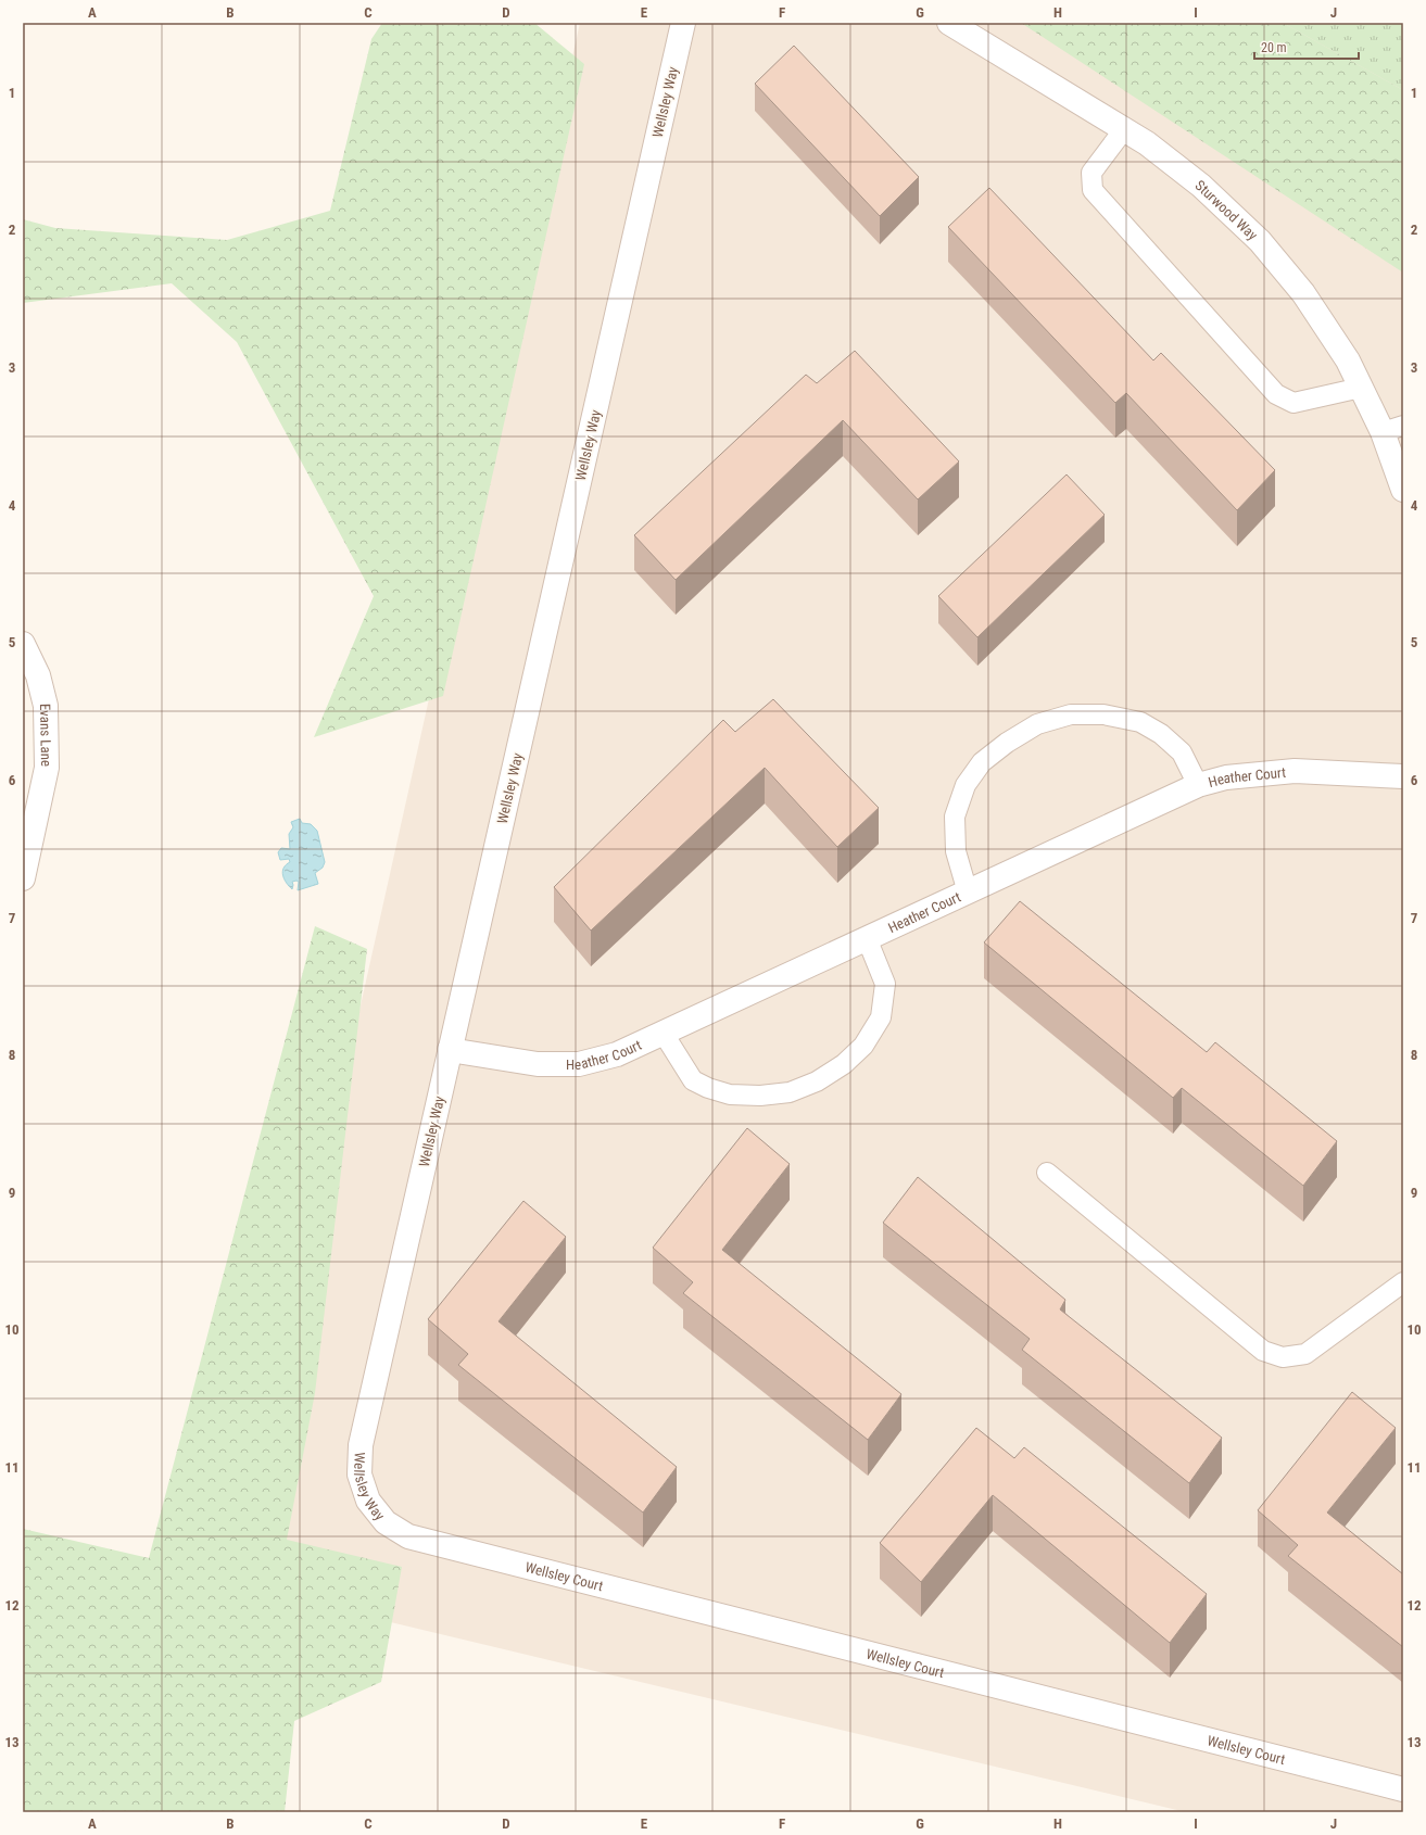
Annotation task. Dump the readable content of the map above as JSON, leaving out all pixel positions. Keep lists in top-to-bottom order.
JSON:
{
  "streets": {
    "street": [
      "Wellsley Way",
      "Sturwood Way",
      "Evans Lane",
      "Heather Court",
      "Wellsley Court"
    ]
  },
  "crossings": [
    ["Wellsley Way", "Heather Court"],
    ["Wellsley Way", "Wellsley Court"]
  ],
  "scale_bar": "20 m",
  "grid": {
    "columns": [
      "A",
      "B",
      "C",
      "D",
      "E",
      "F",
      "G",
      "H",
      "I",
      "J"
    ],
    "rows": [
      "1",
      "2",
      "3",
      "4",
      "5",
      "6",
      "7",
      "8",
      "9",
      "10",
      "11",
      "12",
      "13"
    ]
  }
}
